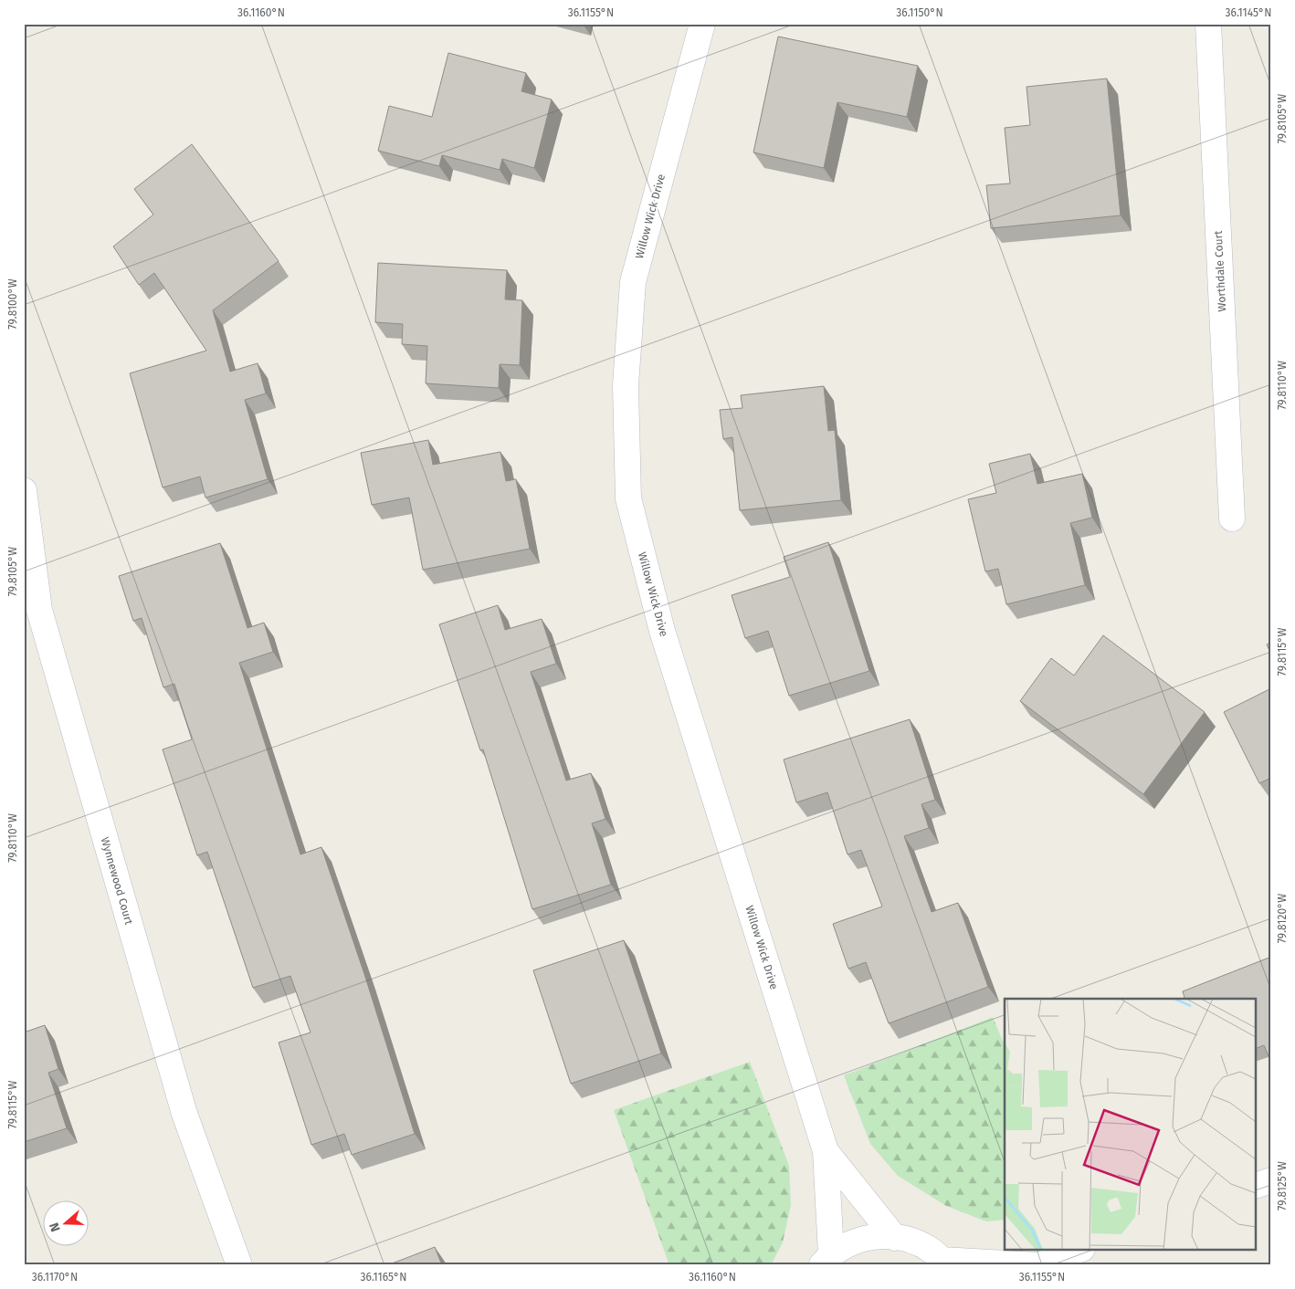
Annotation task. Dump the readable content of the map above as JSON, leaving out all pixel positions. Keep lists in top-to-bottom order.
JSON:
{
  "streets": {
    "street": ["Willow Wick Drive", "Worthdale Court", "Wynnewood Court"]
  },
  "north": "left",
  "coordinates": [
    "36.1160°N",
    "36.1155°N",
    "36.1150°N",
    "36.1145°N",
    "79.8105°W",
    "79.8100°W",
    "79.8110°W",
    "79.8115°W",
    "79.8120°W",
    "79.8125°W",
    "36.1170°N",
    "36.1165°N"
  ]
}
